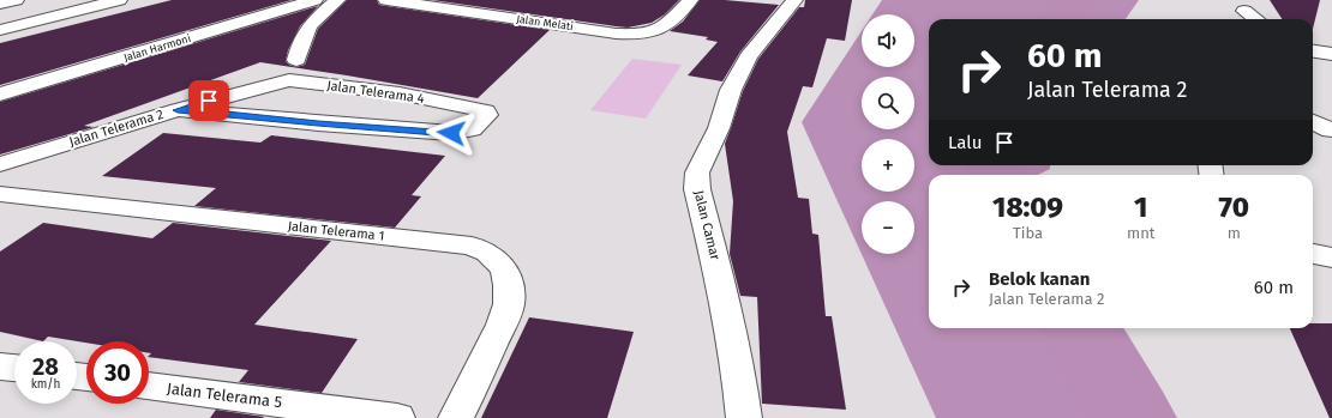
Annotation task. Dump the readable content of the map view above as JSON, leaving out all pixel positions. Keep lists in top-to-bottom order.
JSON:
{
  "streets": {
    "street": [
      "Jalan Melati",
      "Jalan Harmoni",
      "Jalan Telerama 4",
      "Jalan Telerama 2",
      "Jalan Camar",
      "Jalan Telerama 1",
      "Jalan Telerama 5"
    ]
  },
  "crossings": [
    ["Jalan Telerama 4", "Jalan Telerama 2"]
  ],
  "page": {
    "map_buttons": ["+", "−"],
    "turn": ["60 m", "Jalan Telerama 2"],
    "then": "Lalu",
    "eta": [
      "18:09",
      "Tiba",
      "1",
      "mnt",
      "70",
      "m"
    ],
    "list": [
      {
        "name": "Belok kanan",
        "note": "Jalan Telerama 2",
        "value": "60 m"
      }
    ],
    "speed": "28 km/h",
    "limit": "30"
  }
}
